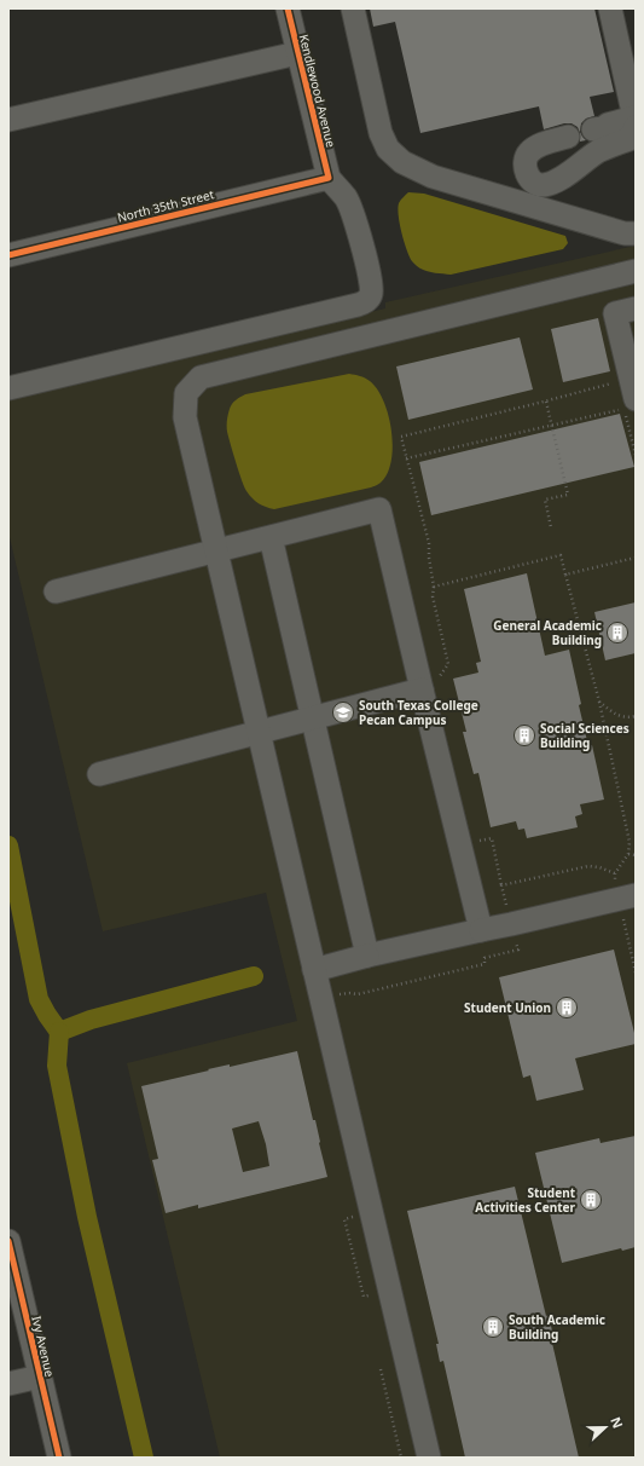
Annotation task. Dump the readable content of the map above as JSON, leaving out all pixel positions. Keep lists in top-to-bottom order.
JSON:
{
  "streets": {
    "street": ["Kendlewood Avenue", "North 35th Street", "Ivy Avenue"]
  },
  "crossings": [
    ["Kendlewood Avenue", "North 35th Street"]
  ],
  "places": {
    "building": [
      "General Academic Building",
      "Social Sciences Building",
      "Student Union",
      "Student Activities Center",
      "South Academic Building"
    ],
    "school or university": ["South Texas College Pecan Campus"]
  },
  "north": "right"
}
